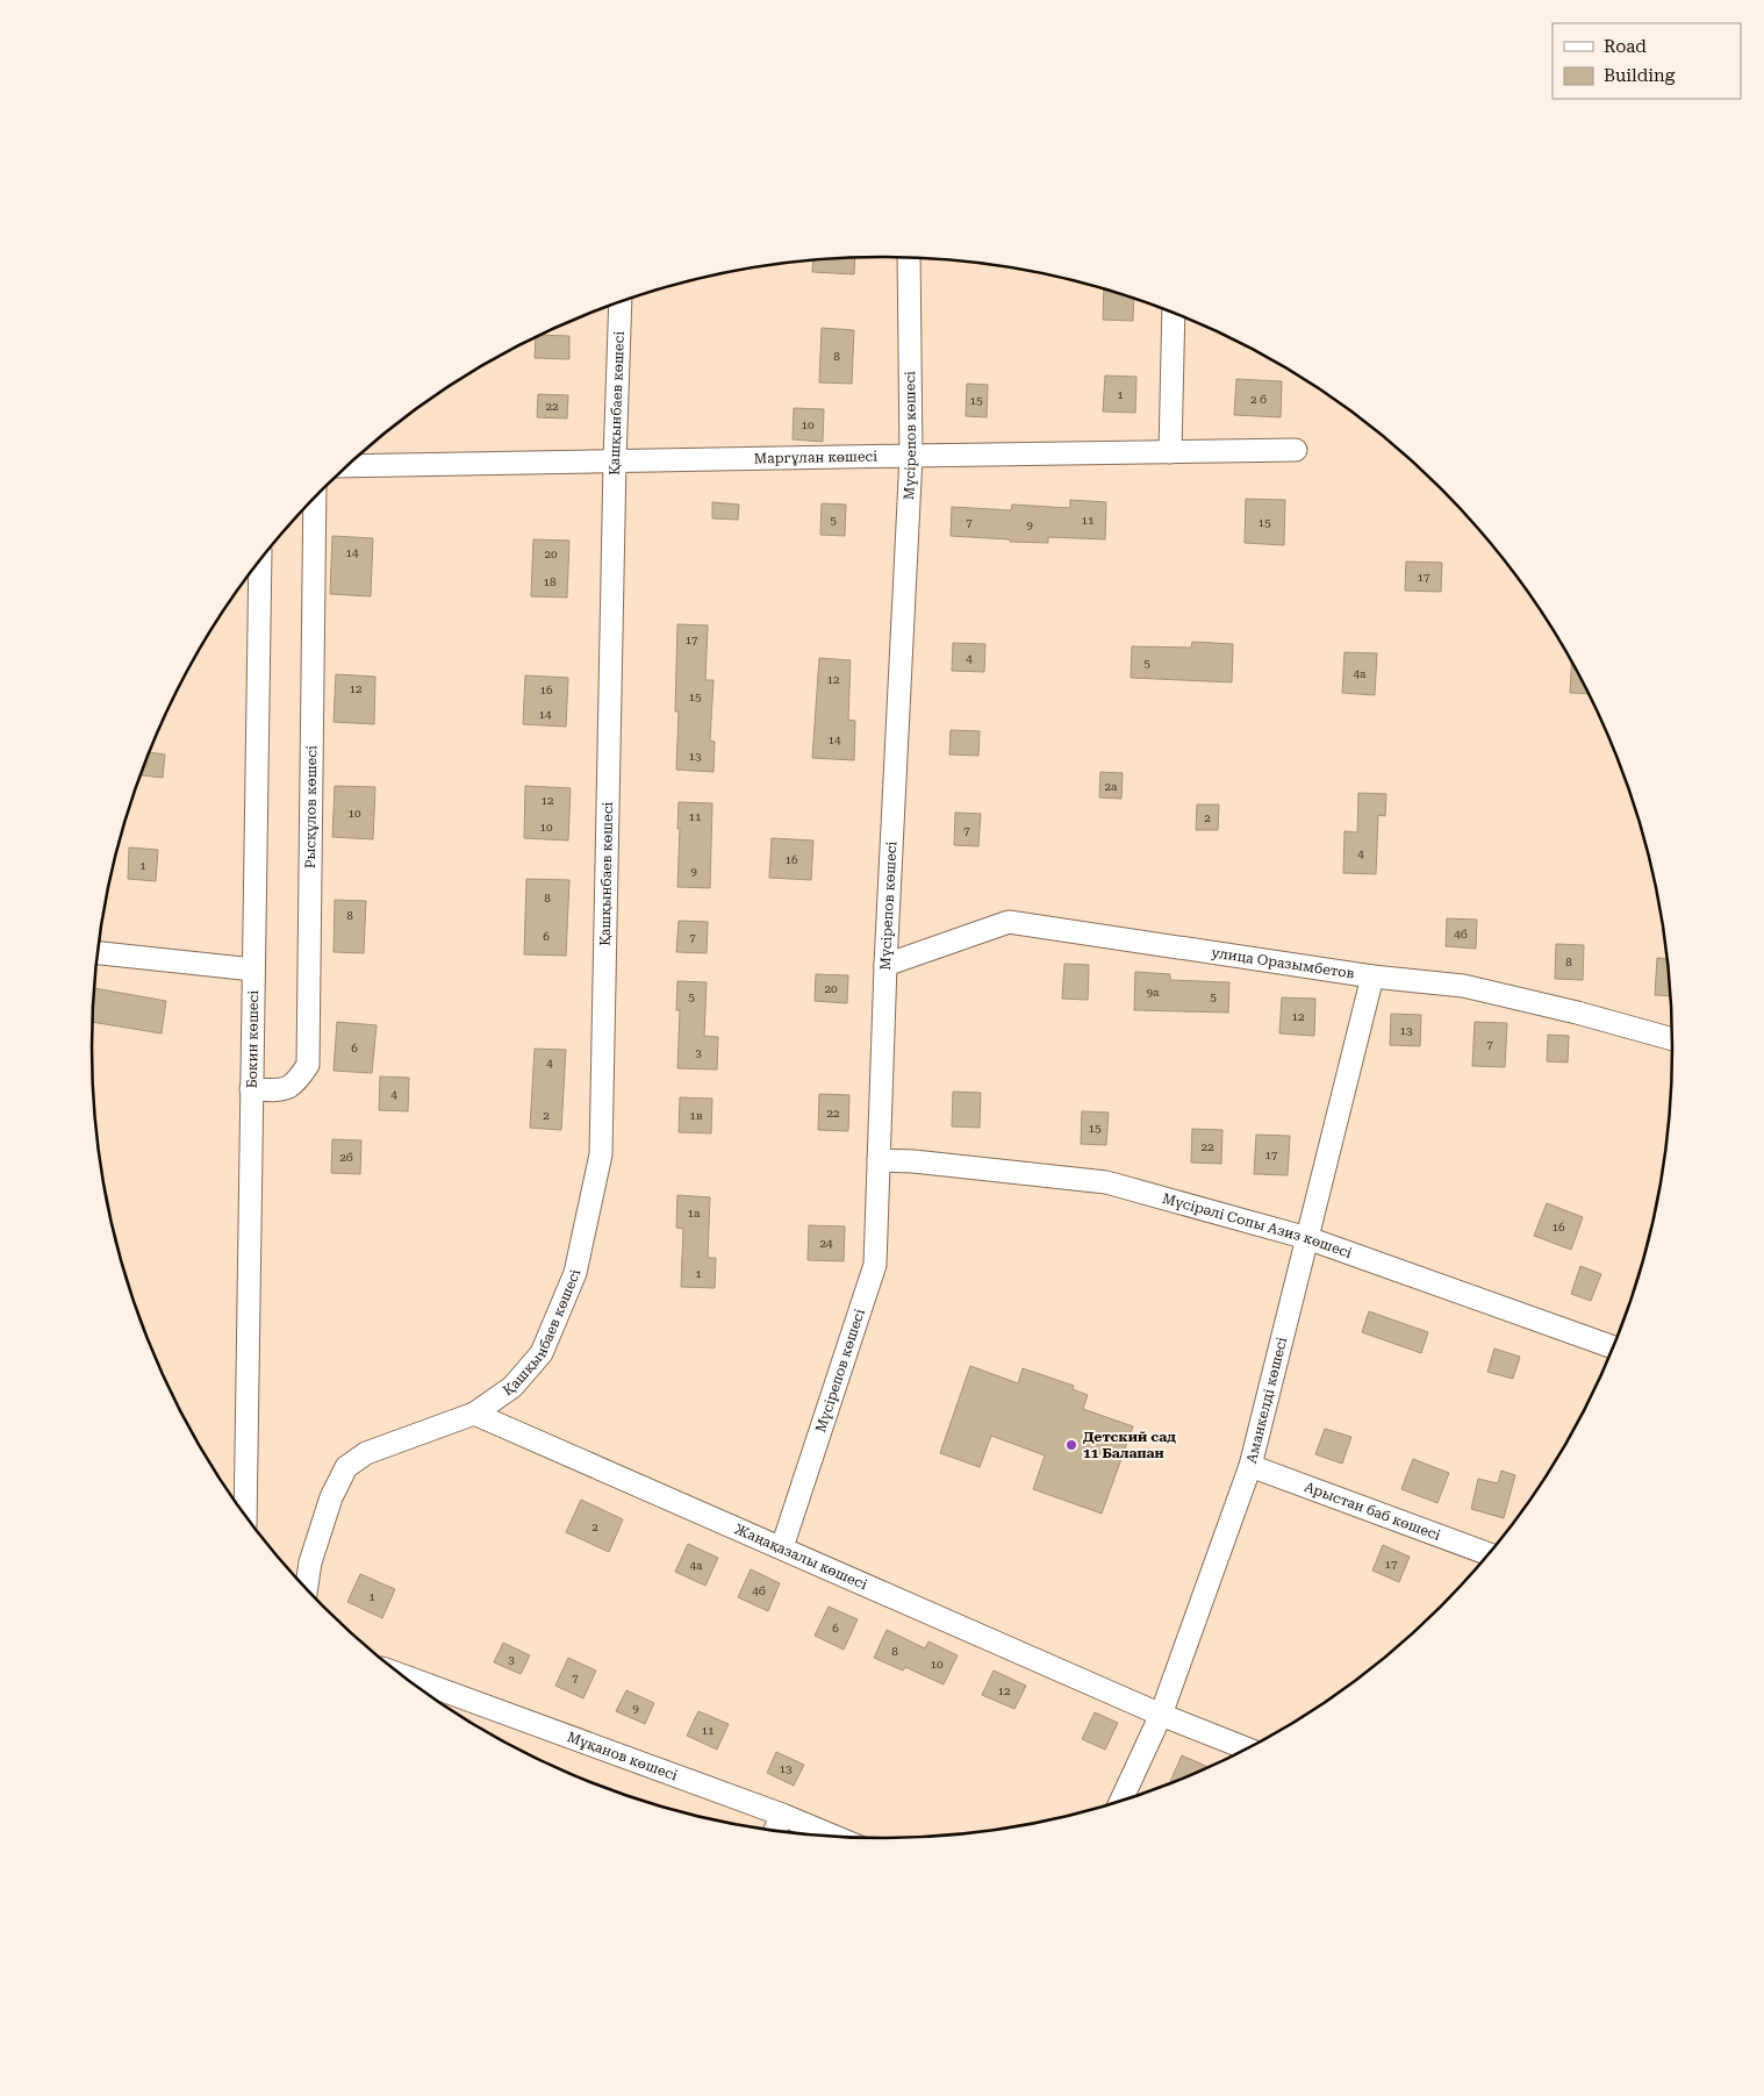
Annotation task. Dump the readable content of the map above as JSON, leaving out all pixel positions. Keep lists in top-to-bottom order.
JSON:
{
  "streets": {
    "street": [
      "Қашқынбаев көшесі",
      "Мүсірепов көшесі",
      "Маргұлан көшесі",
      "Рысқұлов көшесі",
      "улица Оразымбетов",
      "Бокин көшесі",
      "Мүсірәлі Сопы Азиз көшесі",
      "Аманкелді көшесі",
      "Арыстан баб көшесі",
      "Жаңақазалы көшесі",
      "Мұқанов көшесі"
    ]
  },
  "crossings": [
    ["Қашқынбаев көшесі", "Маргұлан көшесі"],
    ["Қашқынбаев көшесі", "Жаңақазалы көшесі"],
    ["Мүсірепов көшесі", "Маргұлан көшесі"],
    ["Мүсірепов көшесі", "улица Оразымбетов"],
    ["Мүсірепов көшесі", "Мүсірәлі Сопы Азиз көшесі"],
    ["Мүсірепов көшесі", "Жаңақазалы көшесі"],
    ["Рысқұлов көшесі", "Бокин көшесі"],
    ["улица Оразымбетов", "Аманкелді көшесі"],
    ["Мүсірәлі Сопы Азиз көшесі", "Аманкелді көшесі"],
    ["Аманкелді көшесі", "Арыстан баб көшесі"],
    ["Аманкелді көшесі", "Жаңақазалы көшесі"]
  ],
  "places": ["Детский сад 11 Балапан"],
  "house_numbers": [
    "8",
    "1",
    "2 б",
    "15",
    "22",
    "10",
    "5",
    "11",
    "7",
    "15",
    "9",
    "14",
    "20",
    "17",
    "18",
    "17",
    "4",
    "5",
    "4а",
    "12",
    "12",
    "16",
    "15",
    "14",
    "14",
    "13",
    "2а",
    "12",
    "10",
    "11",
    "2",
    "10",
    "7",
    "4",
    "16",
    "1",
    "9",
    "8",
    "8",
    "4б",
    "6",
    "7",
    "8",
    "20",
    "9а",
    "5",
    "5",
    "12",
    "13",
    "7",
    "6",
    "3",
    "4",
    "4",
    "22",
    "2",
    "1в",
    "15",
    "22",
    "17",
    "2б",
    "1а",
    "16",
    "24",
    "1",
    "2",
    "17",
    "4а",
    "4б",
    "1",
    "6",
    "8",
    "3",
    "10",
    "7",
    "12",
    "9",
    "11",
    "13"
  ],
  "legend": ["Road", "Building"]
}
